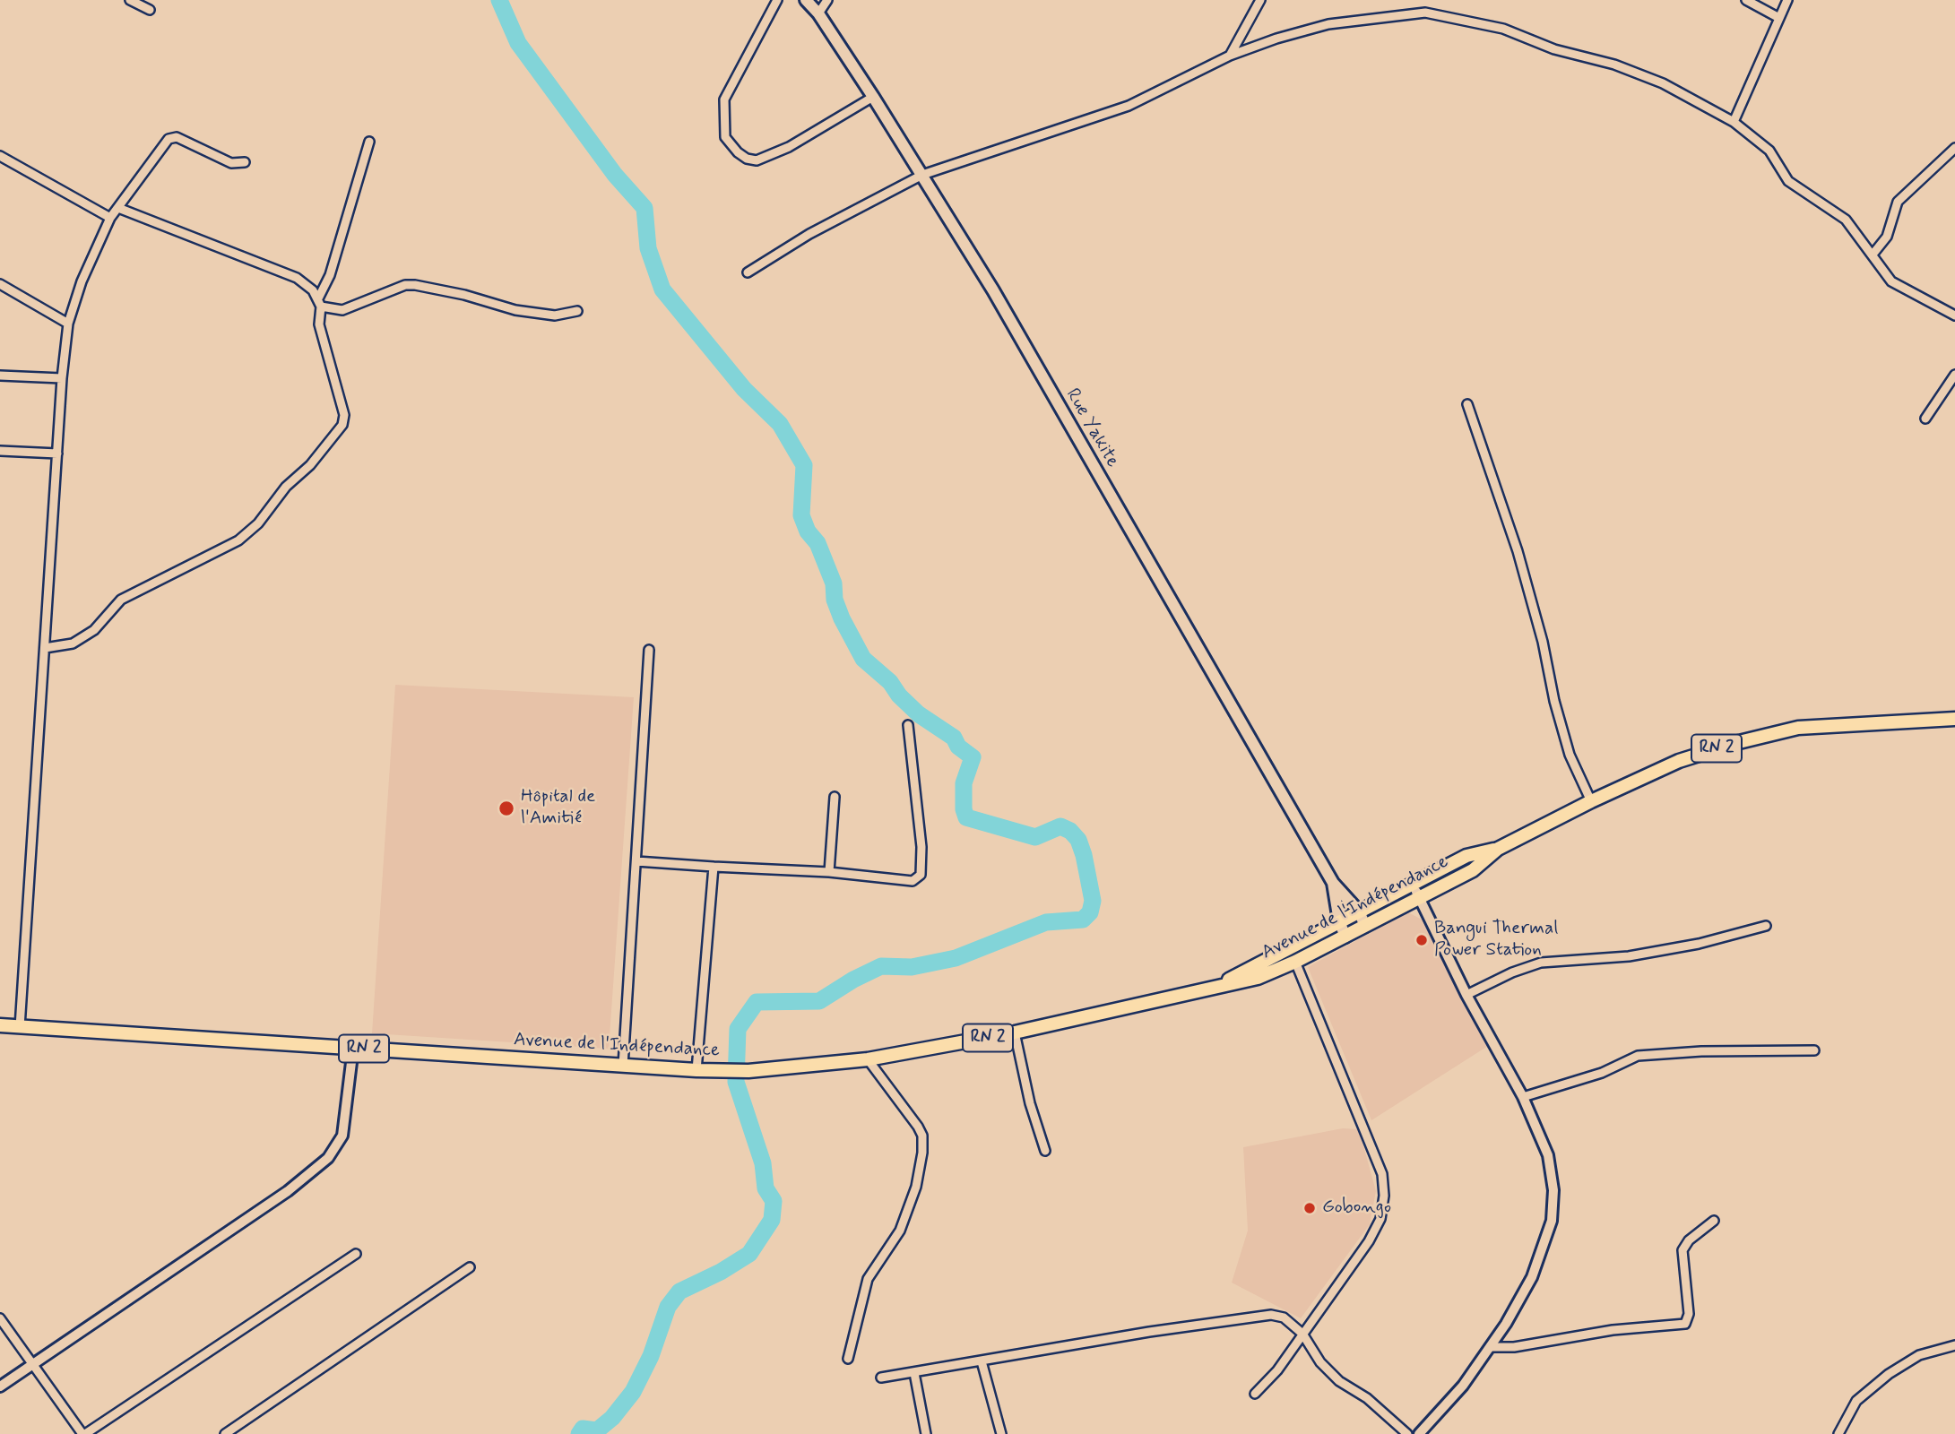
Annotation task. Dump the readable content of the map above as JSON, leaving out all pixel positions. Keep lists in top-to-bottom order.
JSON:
{
  "streets": {
    "main road": ["Rue Yakite", "RN 2", "Avenue de l'Indépendance"]
  },
  "crossings": [
    ["Rue Yakite", "Avenue de l'Indépendance"]
  ],
  "places": ["Hôpital de l'Amitié", "Bangui Thermal Power Station", "Gobongo"]
}
